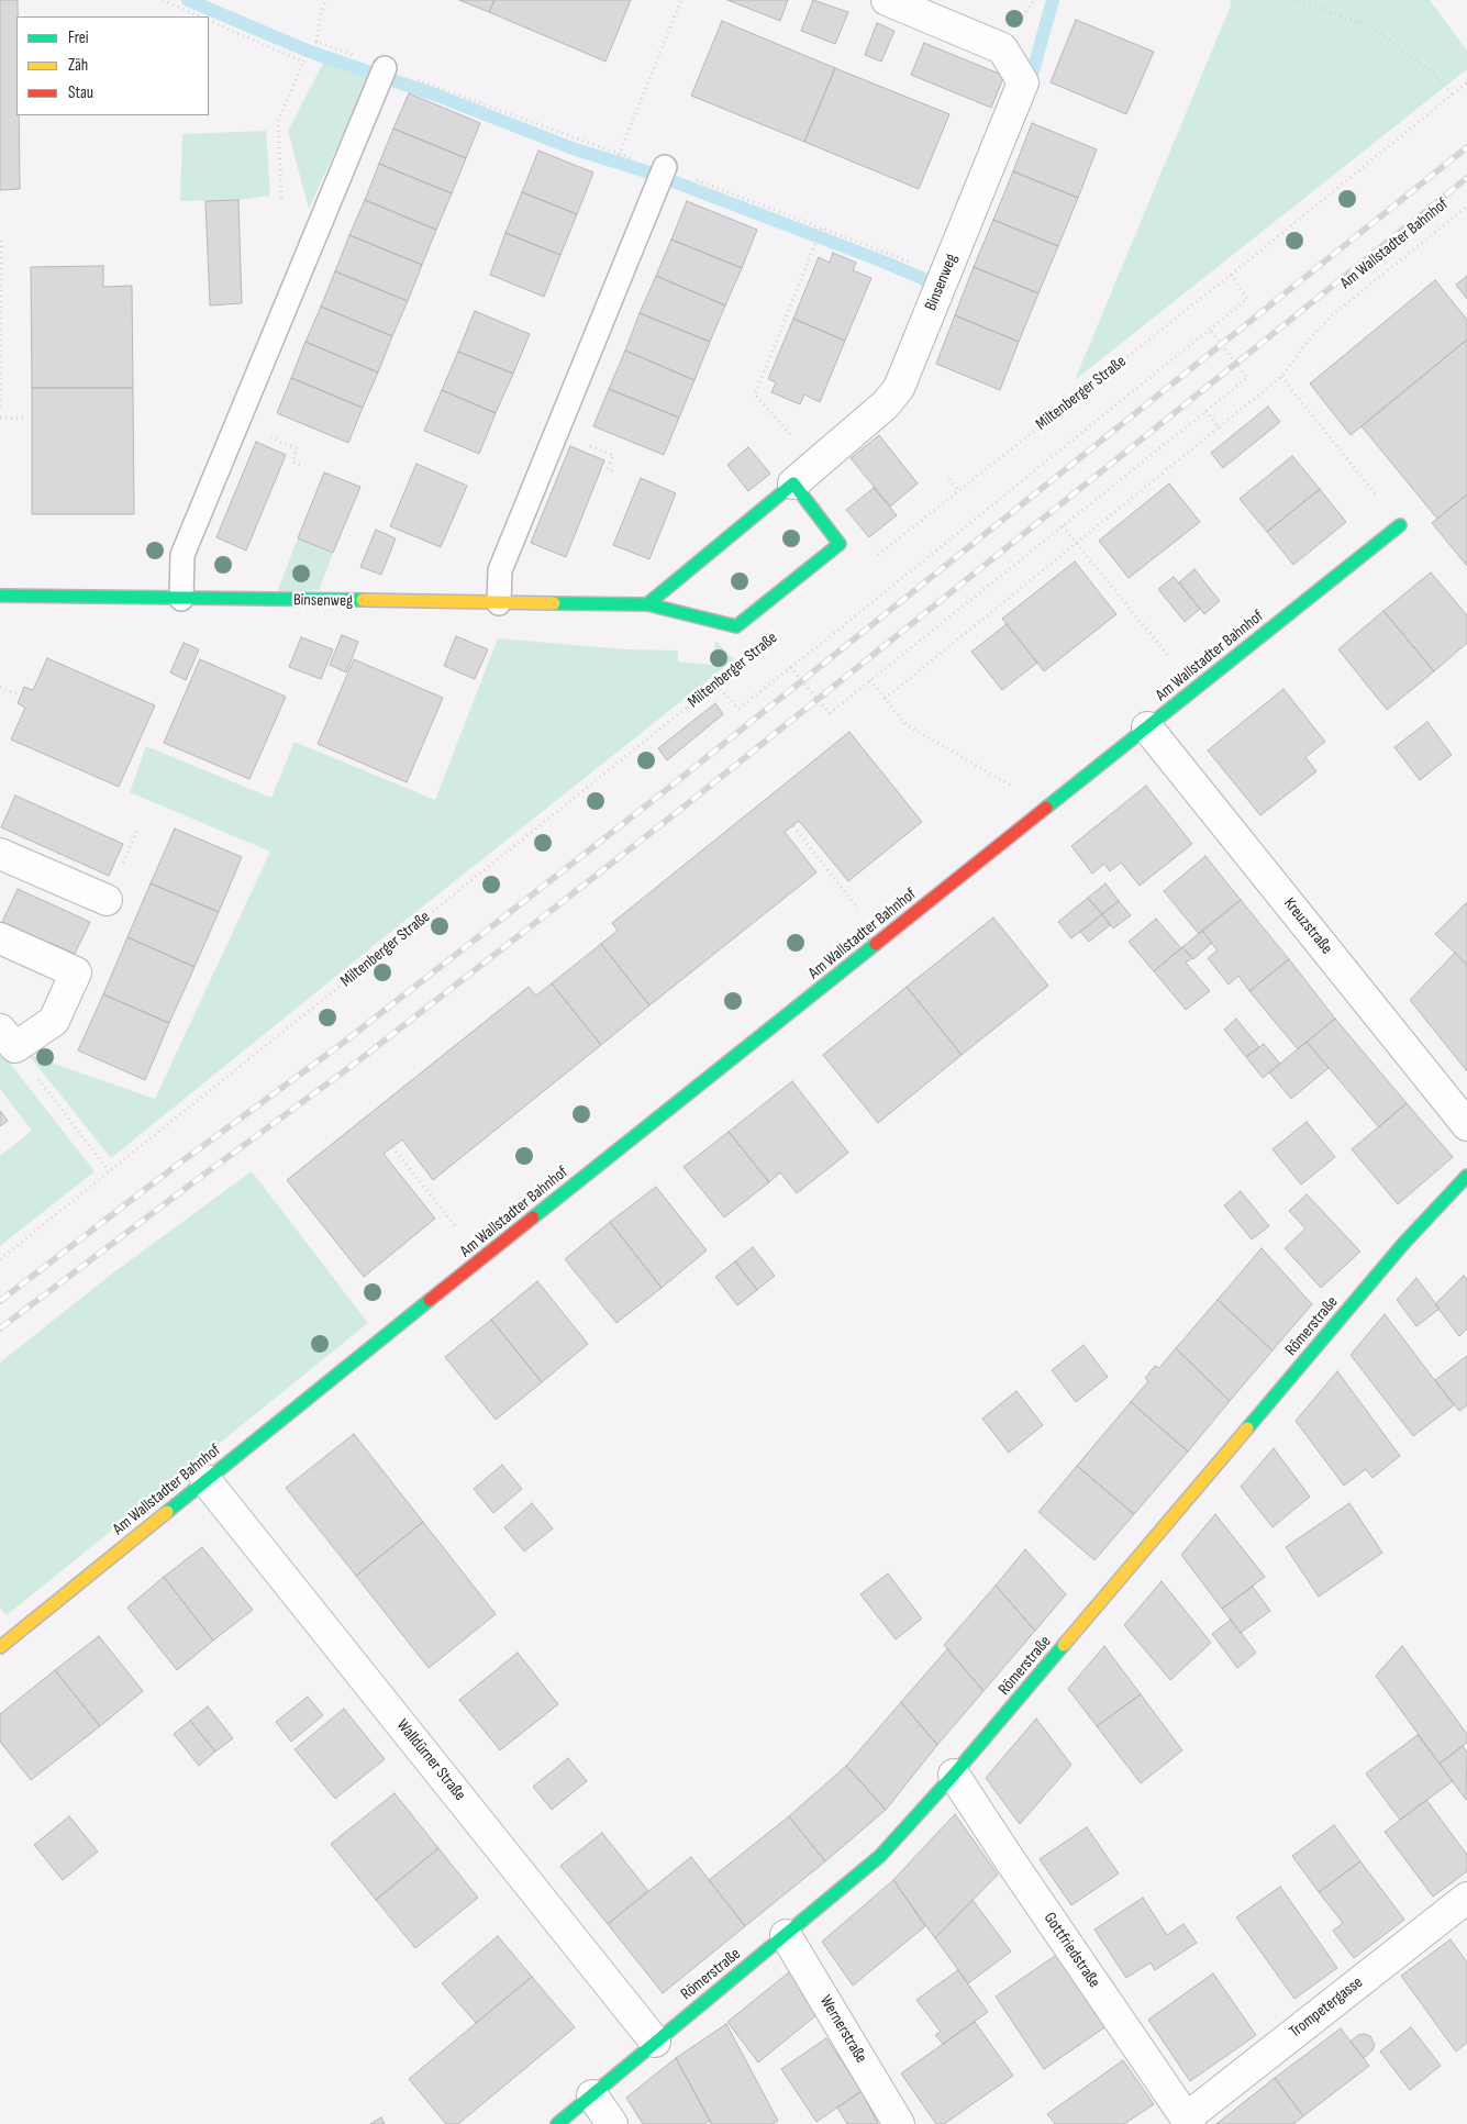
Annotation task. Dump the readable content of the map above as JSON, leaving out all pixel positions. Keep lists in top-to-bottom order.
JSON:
{
  "streets": {
    "street": [
      "Am Wallstadter Bahnhof",
      "Binsenweg",
      "Kreuzstraße",
      "Römerstraße",
      "Walldürner Straße",
      "Gottfriedstraße",
      "Trompetergasse",
      "Wernerstraße"
    ],
    "path": ["Miltenberger Straße"]
  },
  "crossings": [
    ["Am Wallstadter Bahnhof", "Kreuzstraße"],
    ["Am Wallstadter Bahnhof", "Walldürner Straße"],
    ["Römerstraße", "Walldürner Straße"],
    ["Römerstraße", "Gottfriedstraße"],
    ["Römerstraße", "Wernerstraße"],
    ["Gottfriedstraße", "Trompetergasse"]
  ],
  "legend": ["Frei", "Zäh", "Stau"]
}
